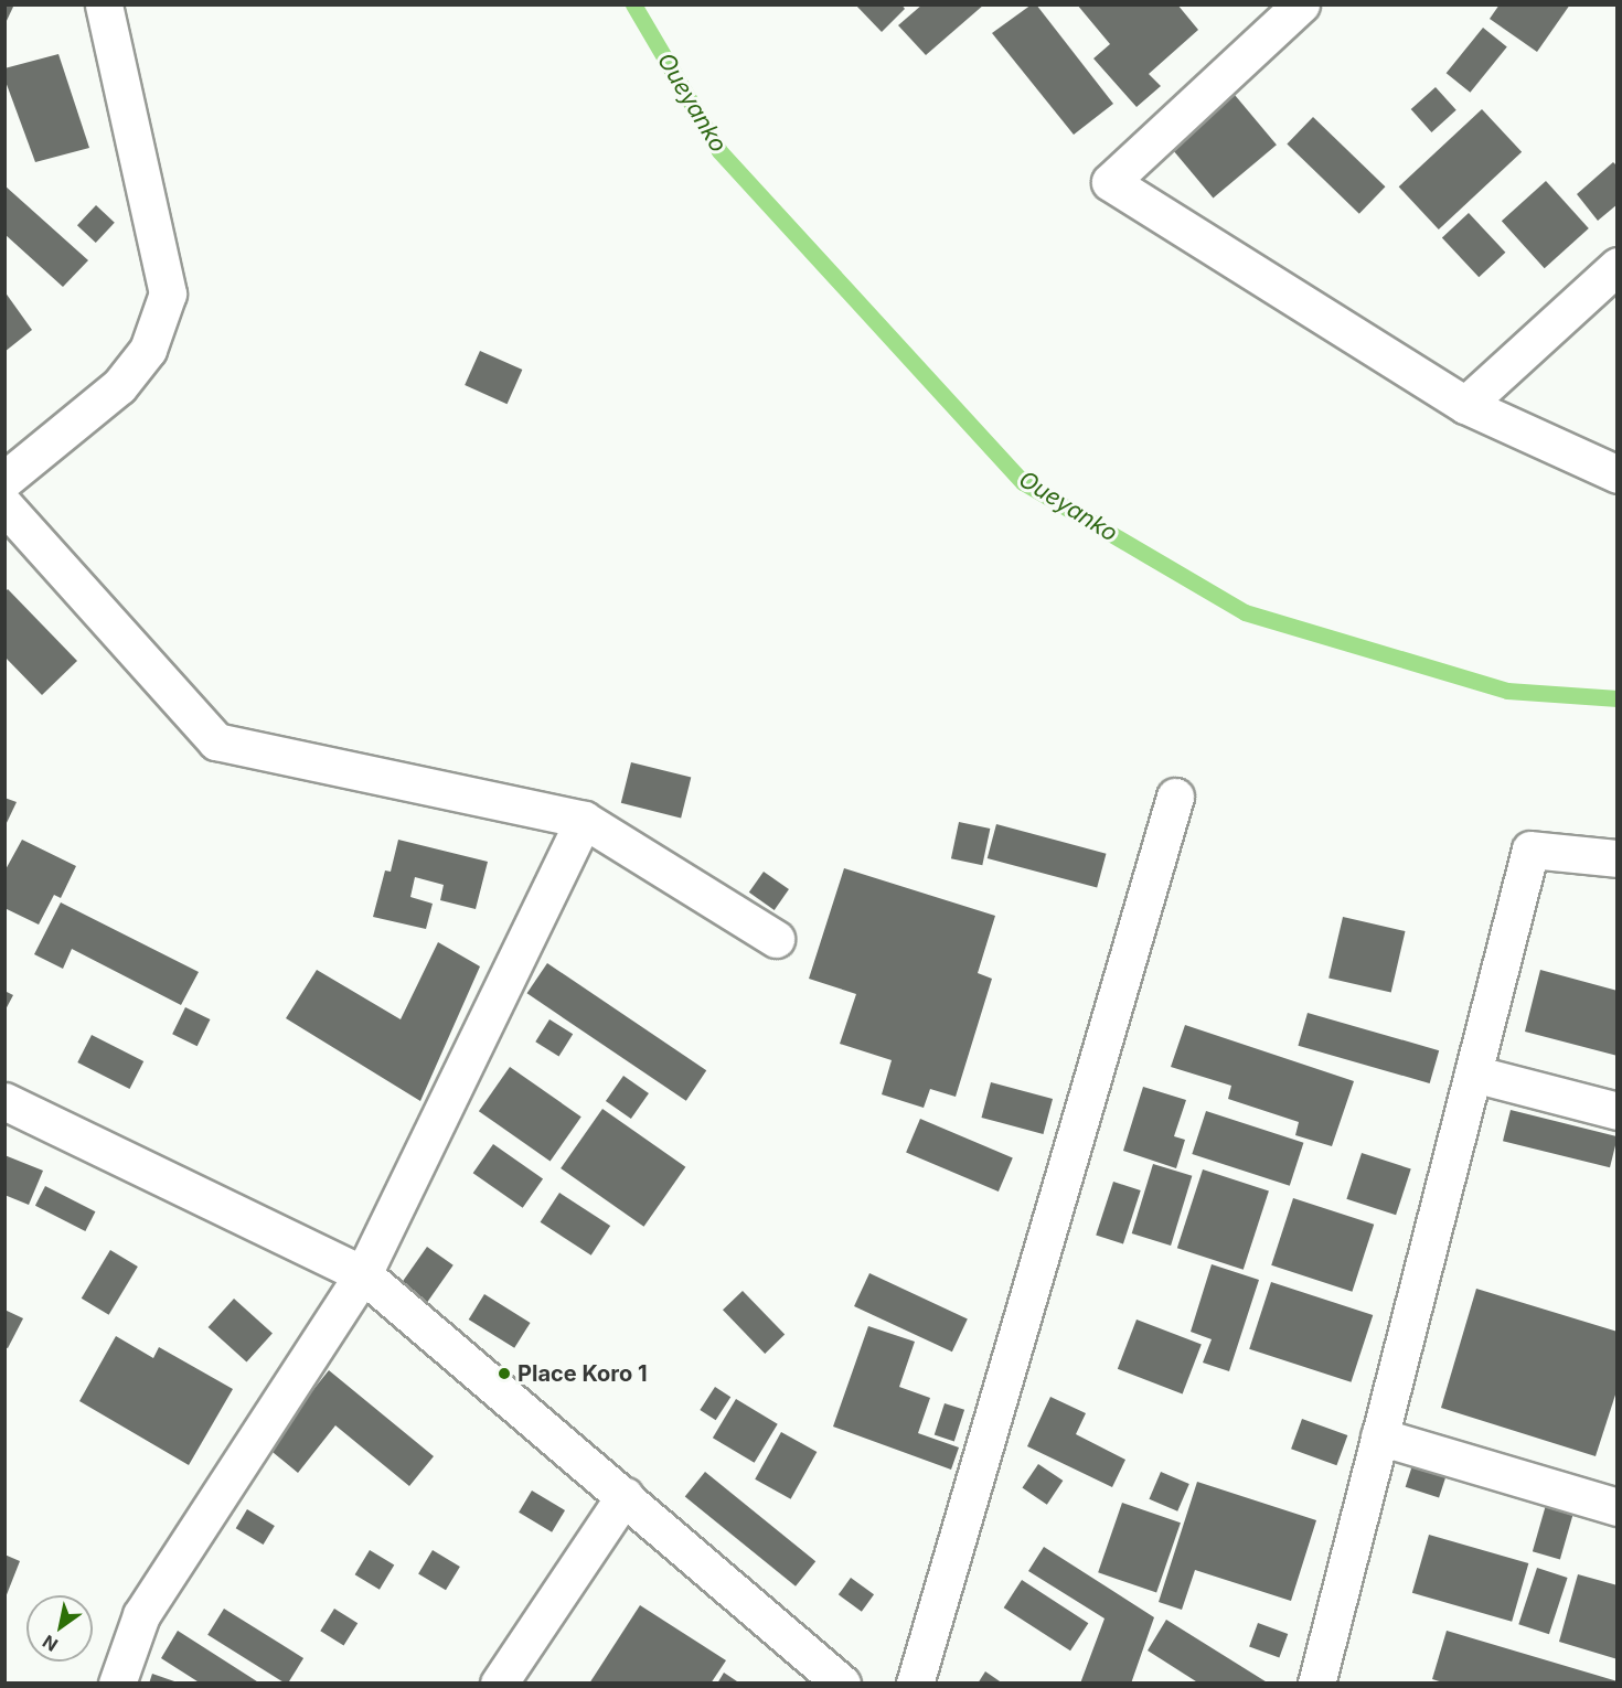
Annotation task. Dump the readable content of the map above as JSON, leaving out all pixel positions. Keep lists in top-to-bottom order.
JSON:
{
  "water": ["Oueyanko"],
  "places": ["Place Koro 1"],
  "north": "bottom left"
}
